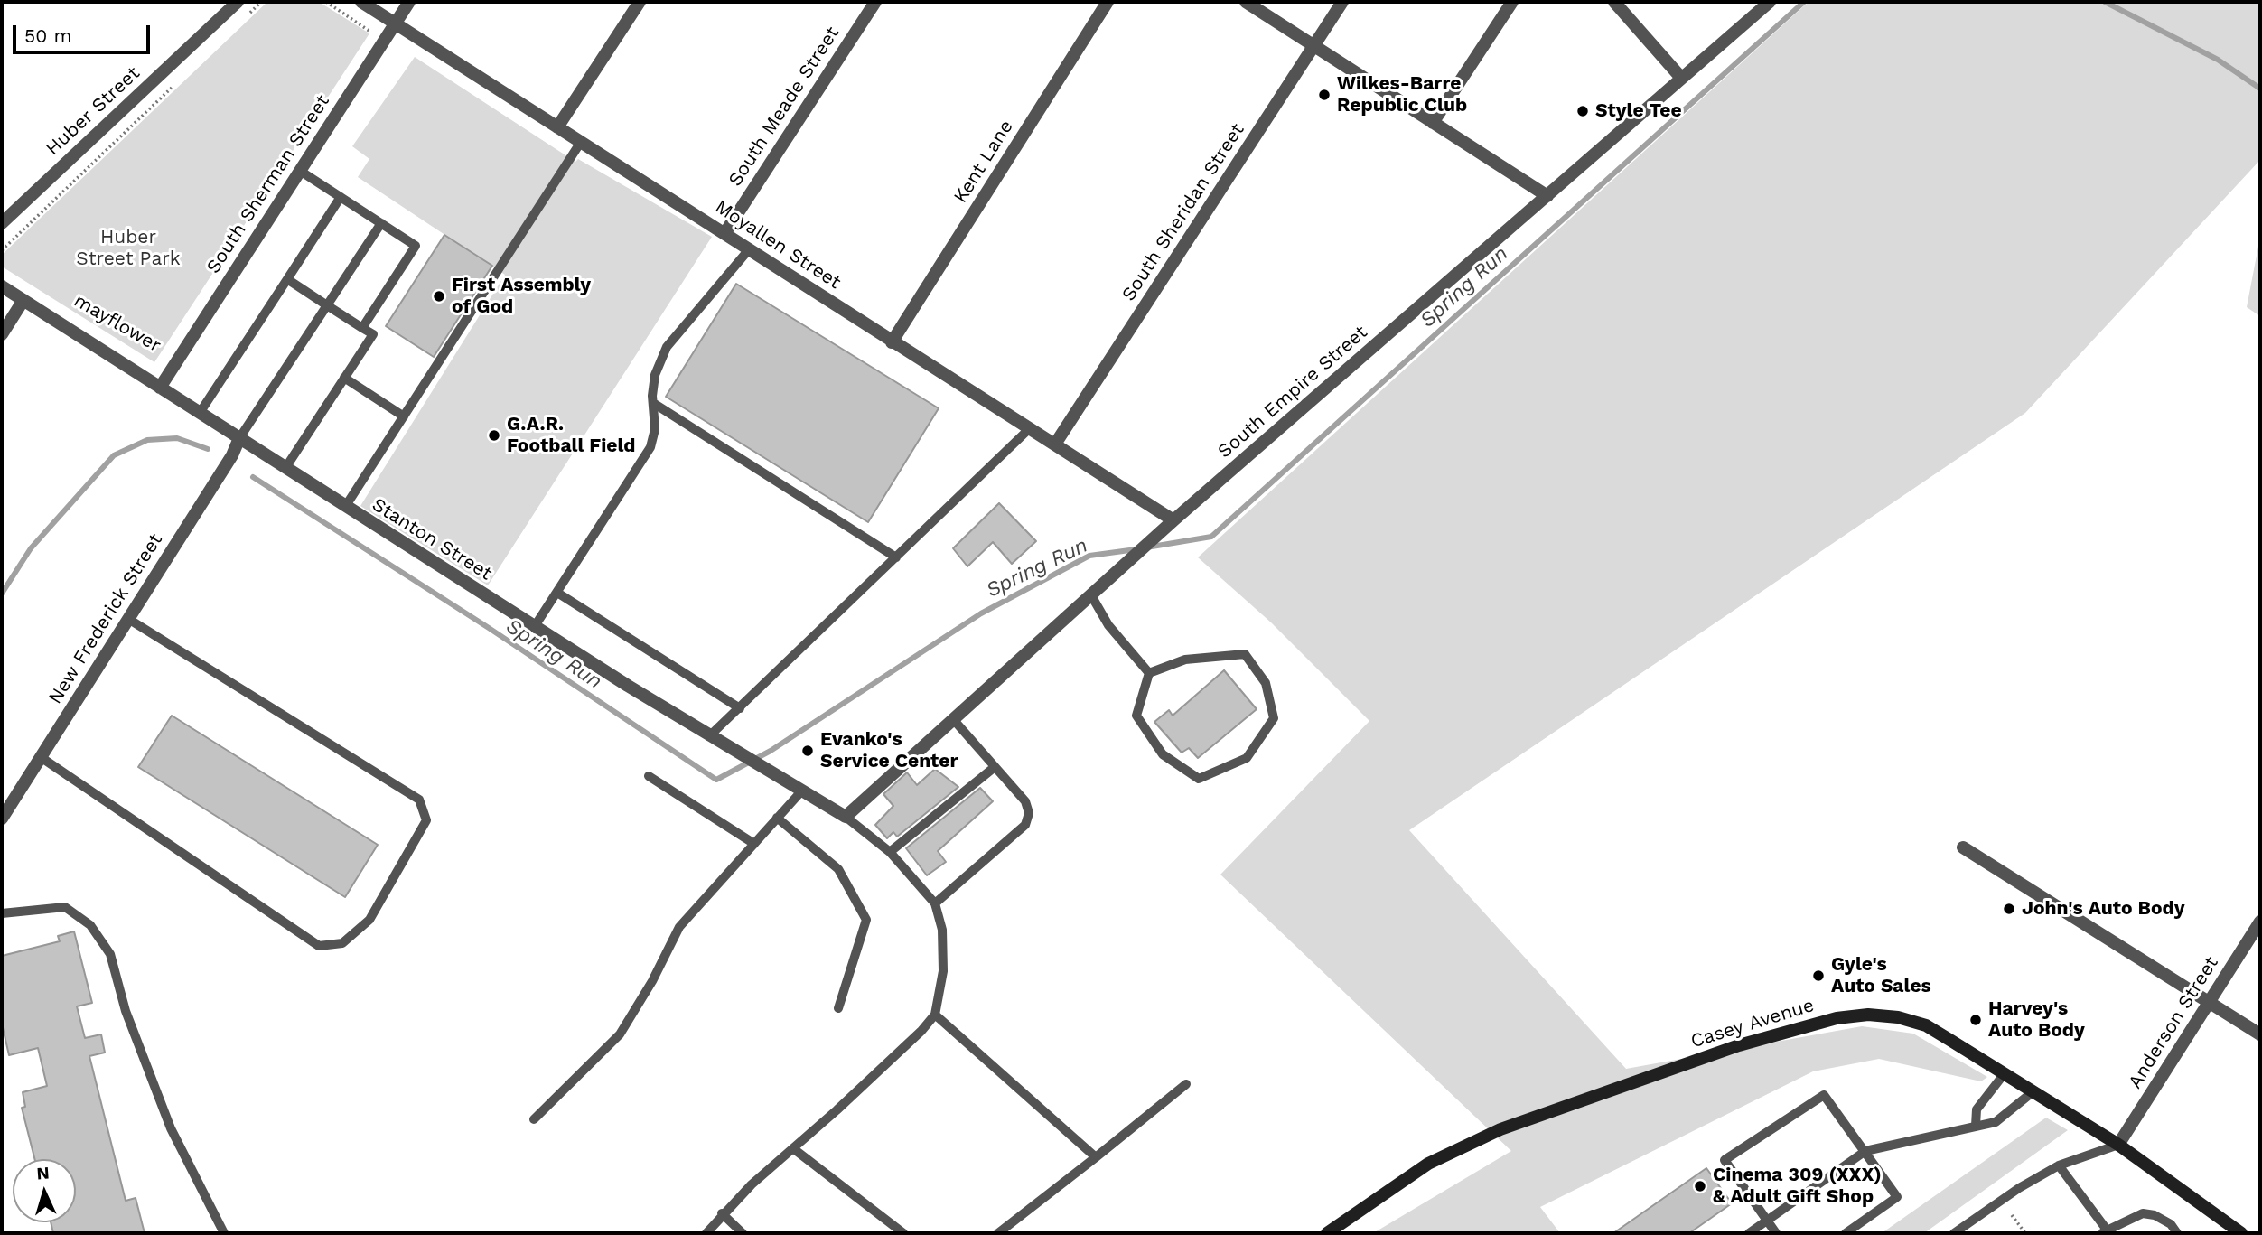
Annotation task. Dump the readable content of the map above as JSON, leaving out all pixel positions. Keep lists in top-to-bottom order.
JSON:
{
  "streets": {
    "street": [
      "South Meade Street",
      "Huber Street",
      "Kent Lane",
      "South Sherman Street",
      "South Sheridan Street",
      "Moyallen Street",
      "South Empire Street",
      "Stanton Street",
      "New Frederick Street",
      "Anderson Street",
      "Casey Avenue"
    ]
  },
  "crossings": [
    ["South Meade Street", "Moyallen Street"],
    ["Kent Lane", "Moyallen Street"],
    ["South Sherman Street", "Moyallen Street"],
    ["South Sherman Street", "Stanton Street"],
    ["South Sheridan Street", "Moyallen Street"],
    ["Moyallen Street", "South Empire Street"],
    ["South Empire Street", "Stanton Street"],
    ["Stanton Street", "New Frederick Street"],
    ["Anderson Street", "Casey Avenue"]
  ],
  "water": ["Spring Run"],
  "parks": ["Huber Street Park"],
  "places": [
    "Wilkes-Barre Republic Club",
    "Style Tee",
    "First Assembly of God",
    "G.A.R. Football Field",
    "Evanko's Service Center",
    "John's Auto Body",
    "Gyle's Auto Sales",
    "Harvey's Auto Body",
    "Cinema 309 (XXX) & Adult Gift Shop"
  ],
  "scale_bar": "50 m",
  "north": "top"
}
